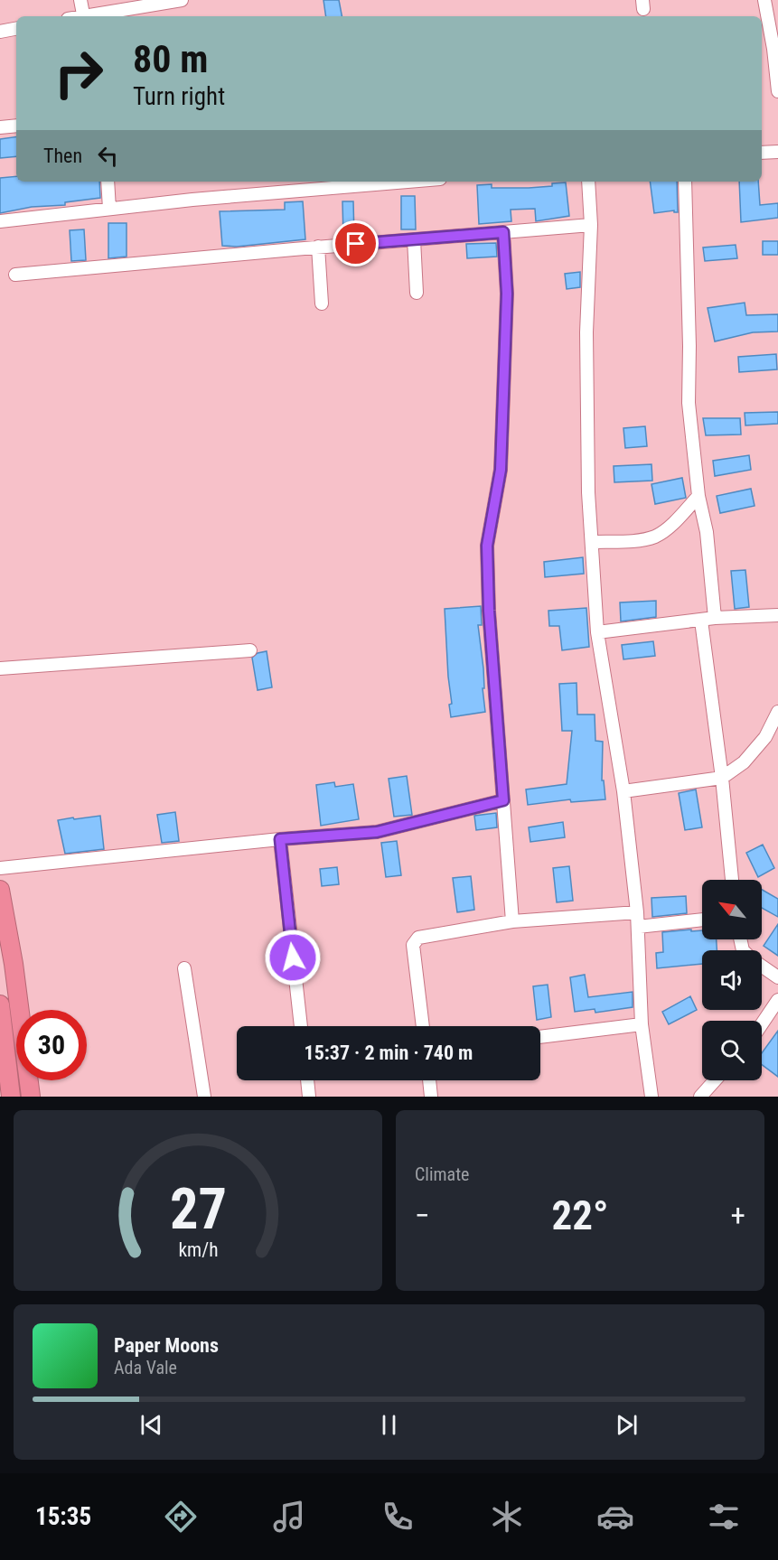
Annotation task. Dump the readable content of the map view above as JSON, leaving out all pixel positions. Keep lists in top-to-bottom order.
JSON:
{
  "north": "top left",
  "page": {
    "turn": ["80 m", "Turn right"],
    "then": "Then",
    "limit": "30",
    "trip": "15:37 · 2 min · 740 m",
    "tile": "Climate",
    "heat": ["−", "22°", "+"],
    "song": ["Paper Moons", "Ada Vale"],
    "tabs": "15:35",
    "gauge": ["27", "km/h"]
  }
}
